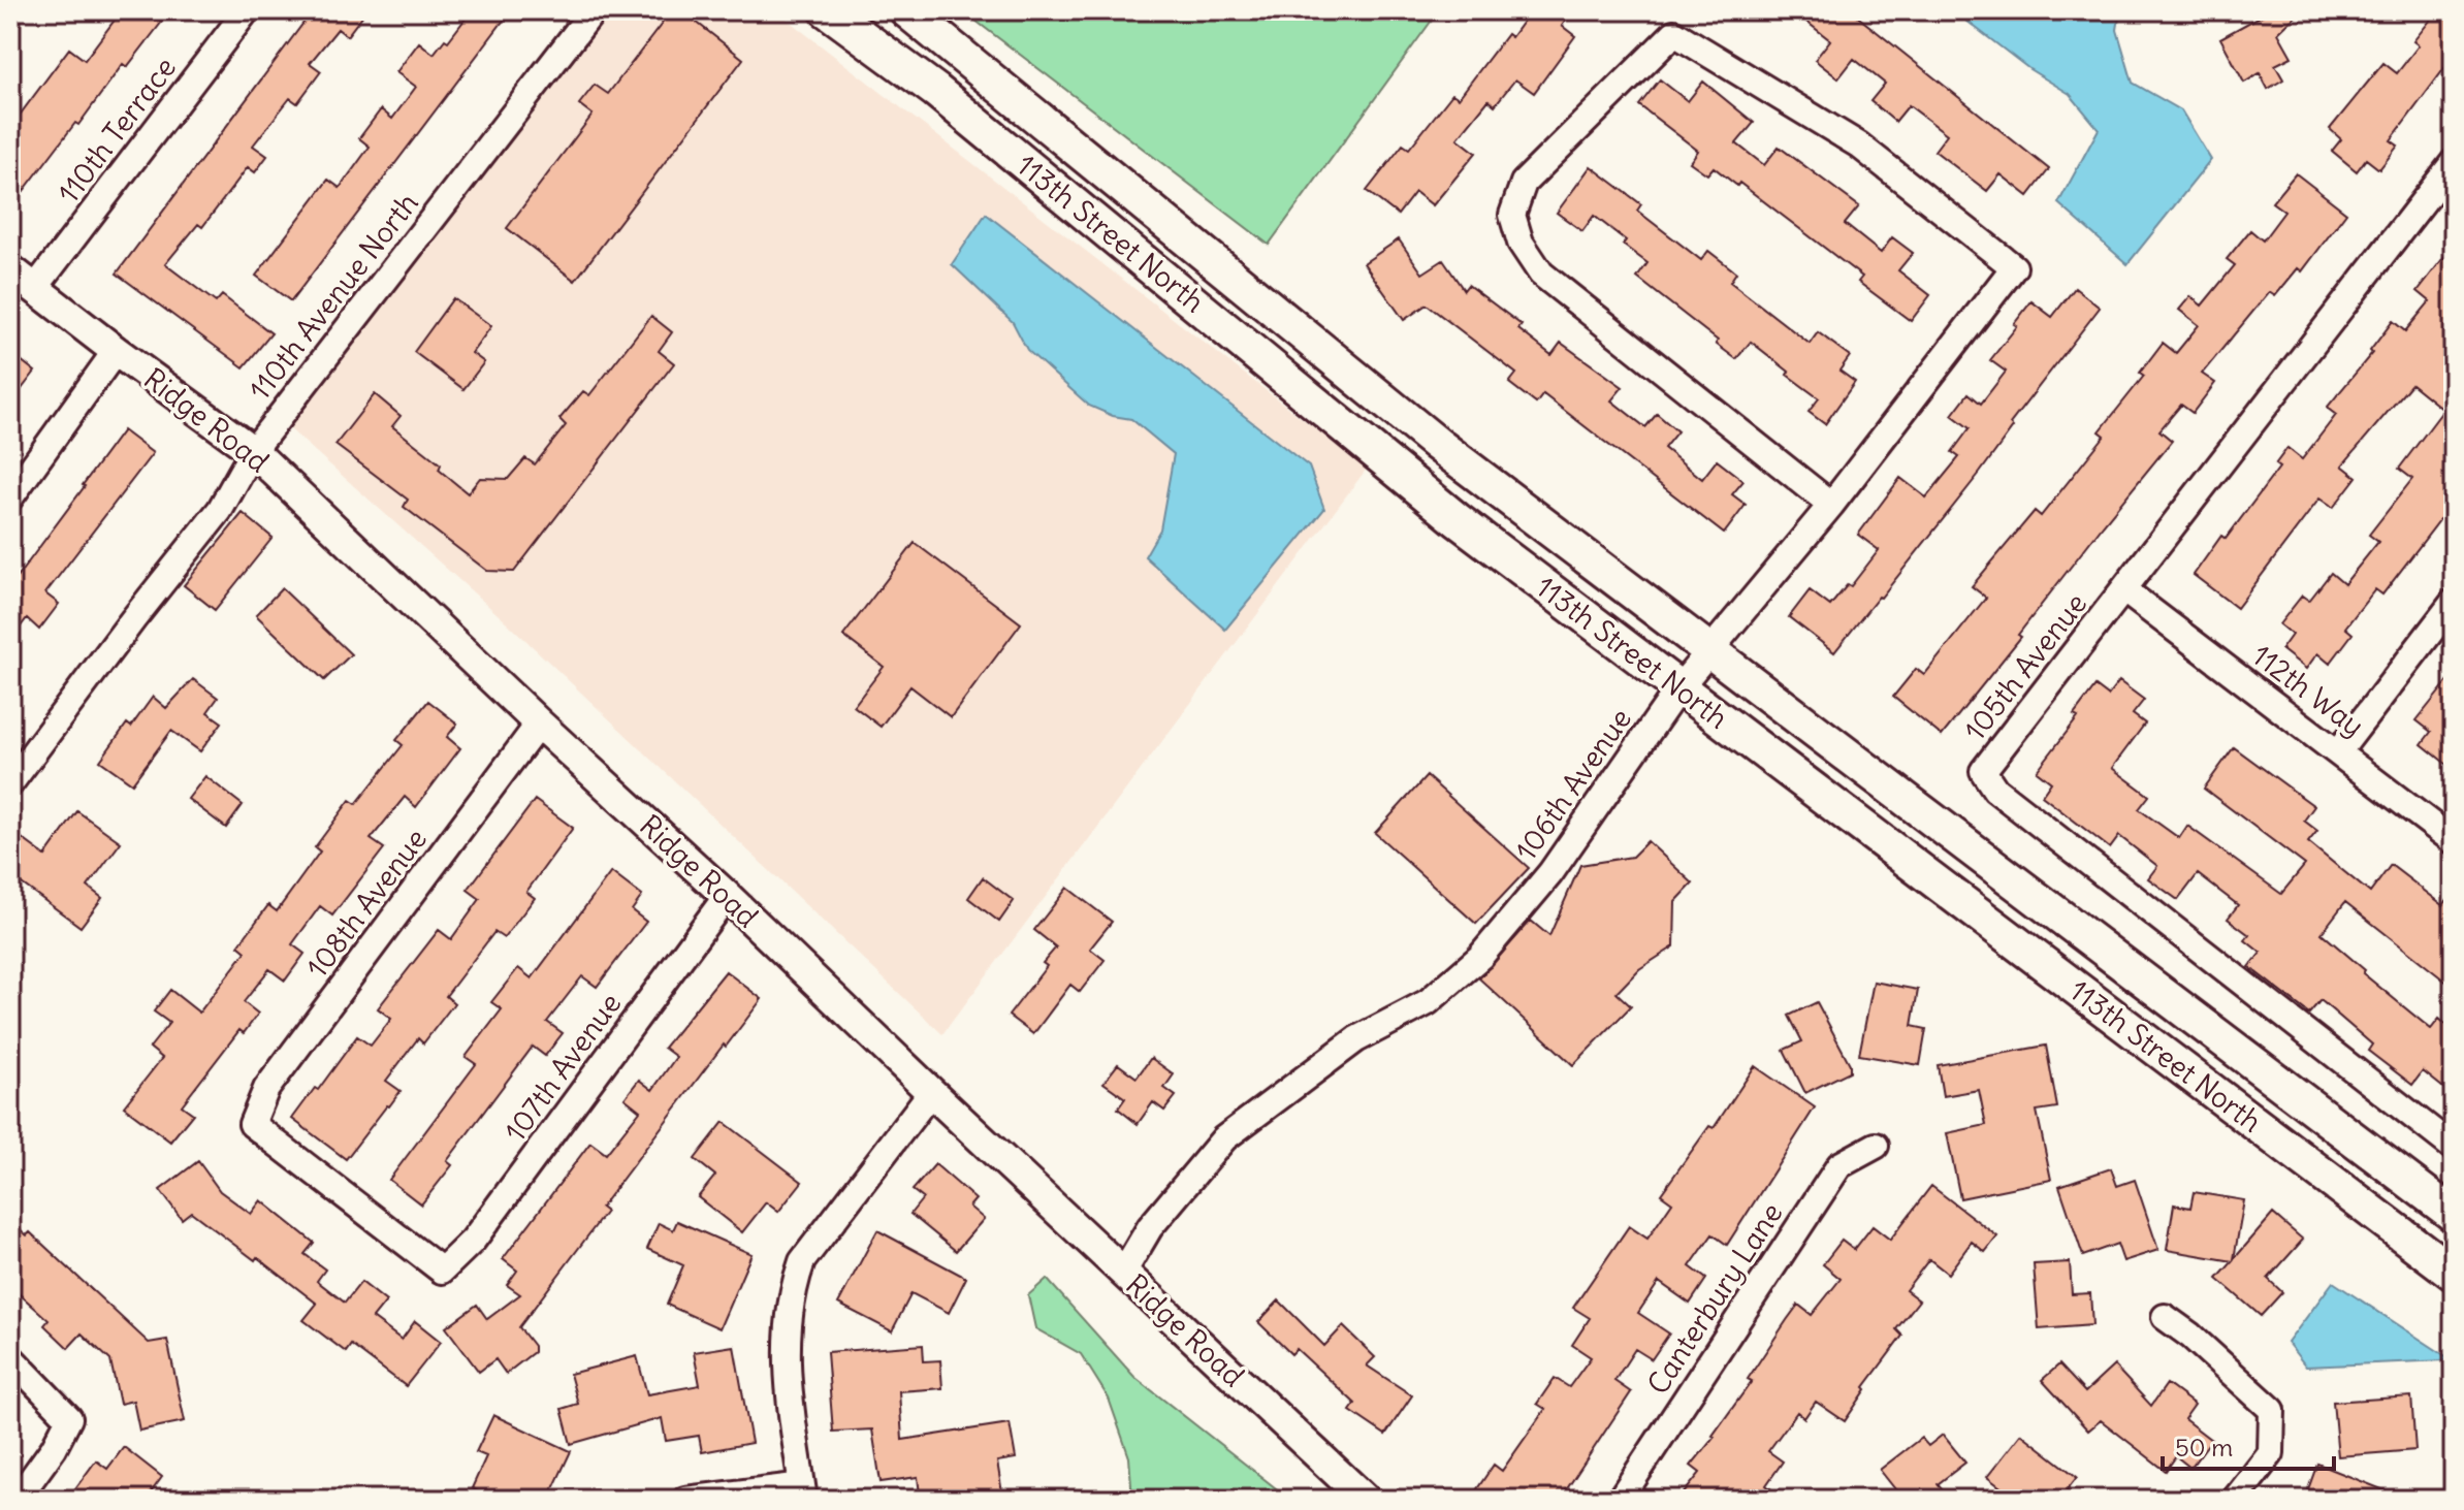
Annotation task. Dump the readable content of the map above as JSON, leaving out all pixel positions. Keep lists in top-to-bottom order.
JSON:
{
  "streets": {
    "main road": ["113th Street North"],
    "street": [
      "110th Terrace",
      "110th Avenue North",
      "Ridge Road",
      "105th Avenue",
      "112th Way",
      "106th Avenue",
      "108th Avenue",
      "107th Avenue",
      "Canterbury Lane"
    ]
  },
  "crossings": [
    ["110th Terrace", "Ridge Road"],
    ["113th Street North", "106th Avenue"],
    ["110th Avenue North", "Ridge Road"],
    ["Ridge Road", "106th Avenue"],
    ["Ridge Road", "108th Avenue"],
    ["Ridge Road", "107th Avenue"],
    ["105th Avenue", "112th Way"],
    ["108th Avenue", "107th Avenue"]
  ],
  "scale_bar": "50 m"
}
